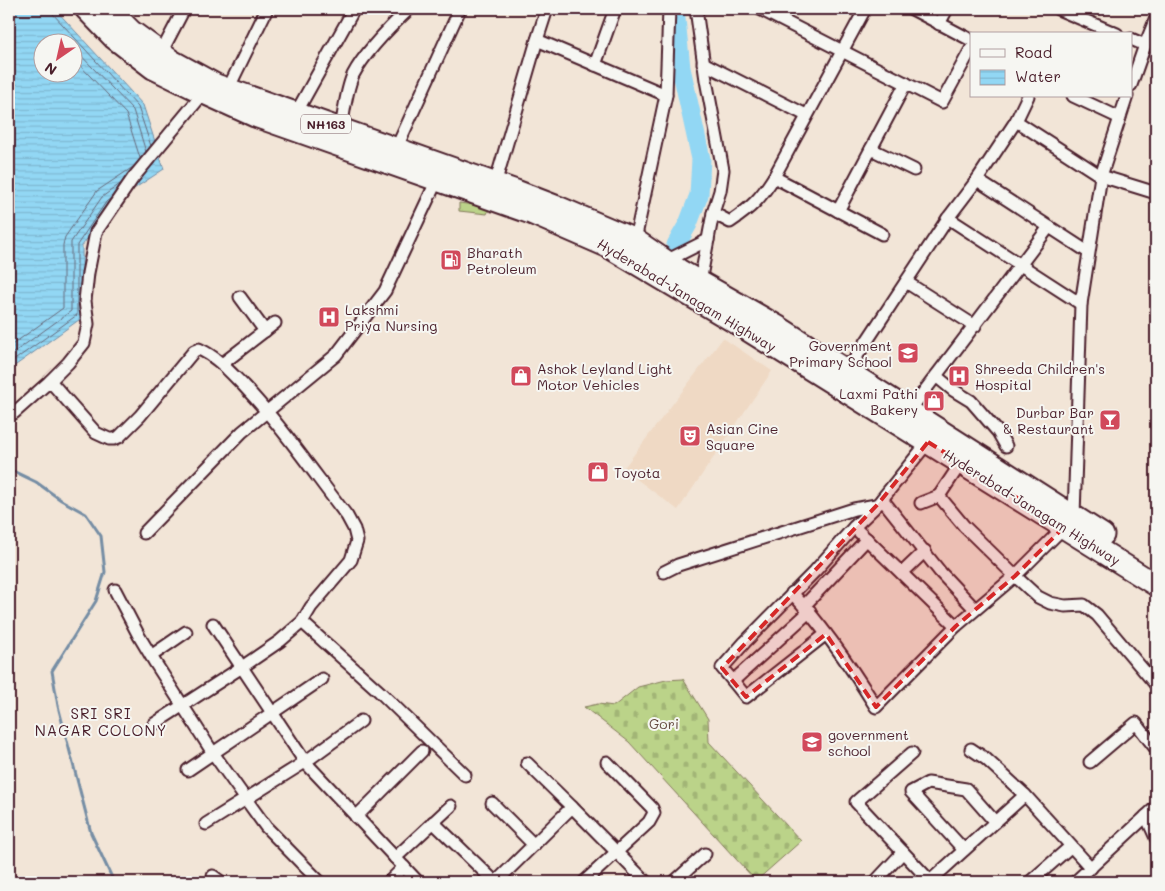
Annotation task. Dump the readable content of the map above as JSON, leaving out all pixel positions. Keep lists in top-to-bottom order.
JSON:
{
  "streets": {
    "highway": ["NH163", "Hyderabad-Janagam Highway"]
  },
  "districts": ["SRI SRI NAGAR COLONY"],
  "parks": ["Gori"],
  "places": {
    "fuel station": ["Bharath Petroleum"],
    "hospital": ["Lakshmi Priya Nursing", "Shreeda Children's Hospital"],
    "school or university": ["Government Primary School", "government school"],
    "shop": ["Ashok Leyland Light Motor Vehicles", "Laxmi Pathi Bakery", "Toyota"],
    "bar": ["Durbar Bar & Restaurant"],
    "theatre": ["Asian Cine Square"]
  },
  "legend": ["Road", "Water"],
  "north": "bottom left"
}
